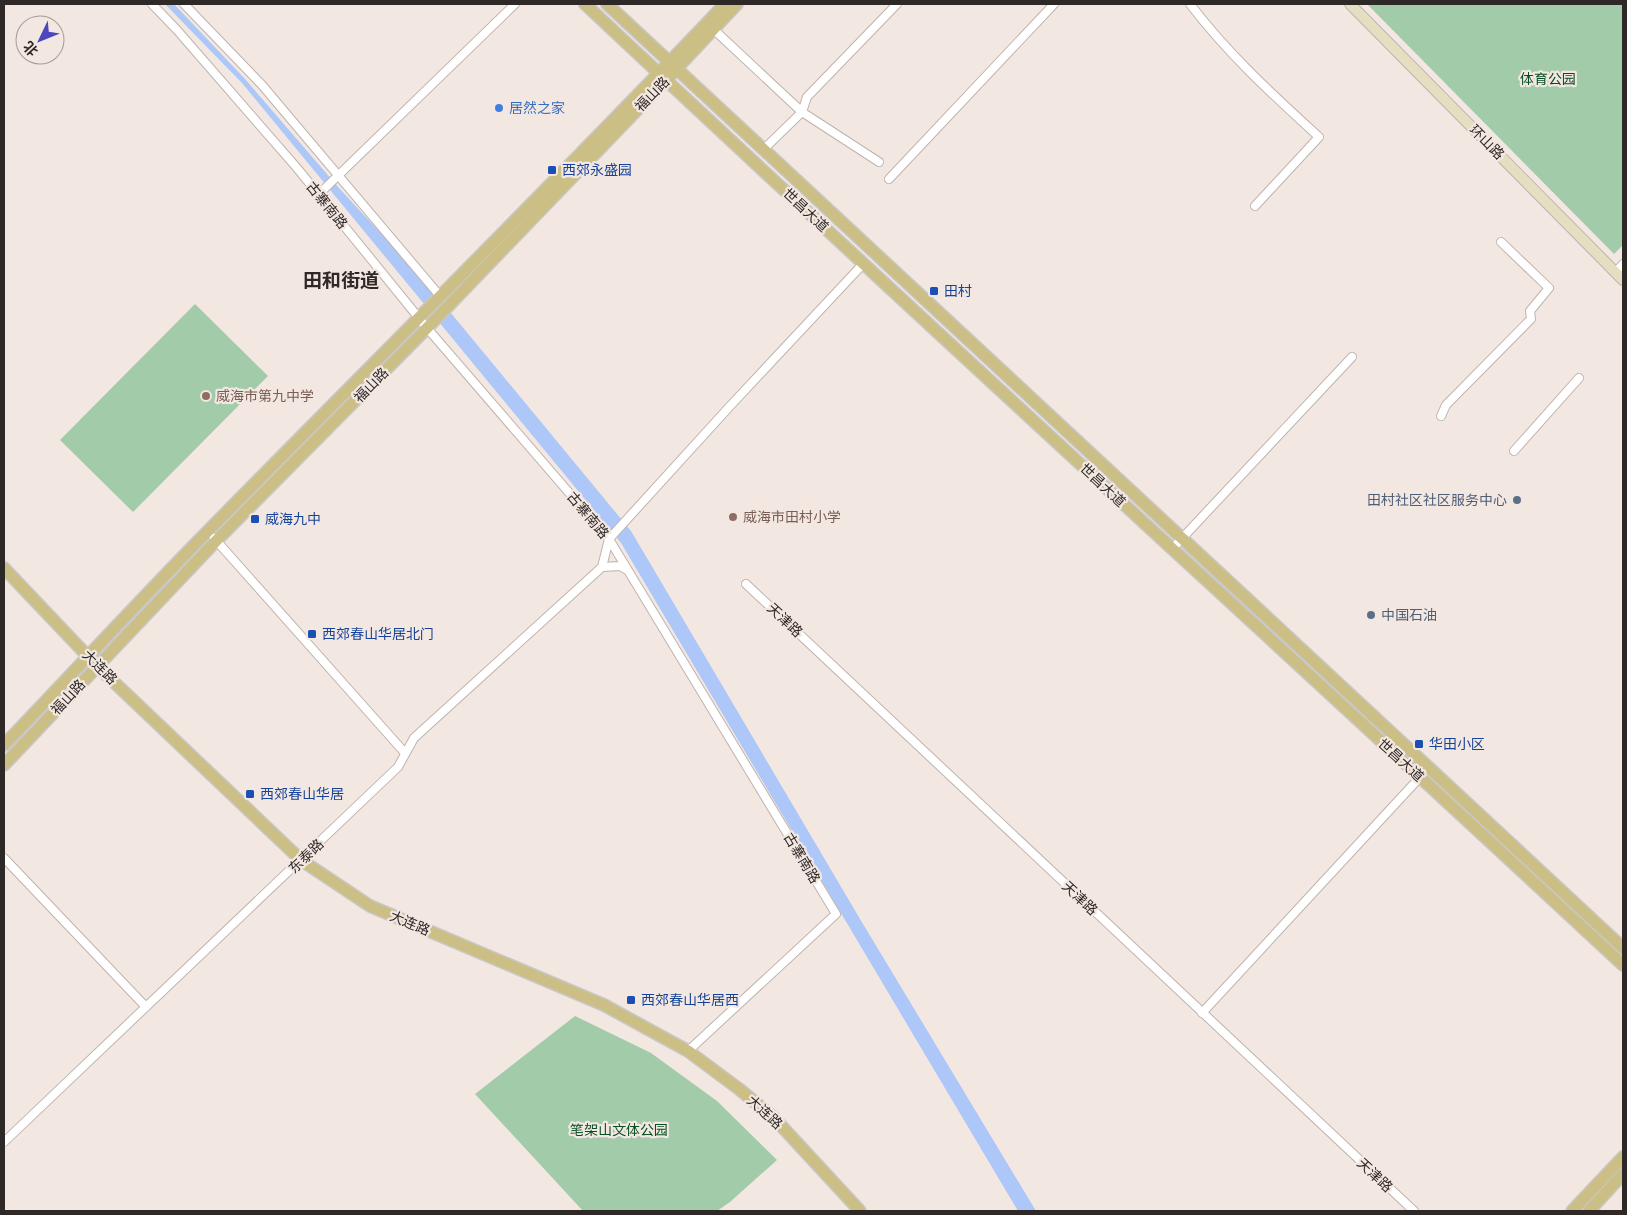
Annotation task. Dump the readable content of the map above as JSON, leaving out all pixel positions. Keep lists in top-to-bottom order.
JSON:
{
  "streets": {
    "main road": [
      "福山路",
      "环山路",
      "世昌大道",
      "大连路"
    ],
    "street": ["古寨南路", "天津路", "东泰路"]
  },
  "crossings": [
    ["福山路", "古寨南路"],
    ["福山路", "世昌大道"],
    ["福山路", "大连路"],
    ["古寨南路", "大连路"],
    ["大连路", "东泰路"]
  ],
  "districts": ["田和街道"],
  "parks": ["体育公园", "笔架山文体公园"],
  "places": {
    "other": [
      "居然之家",
      "威海市第九中学",
      "田村社区社区服务中心",
      "威海市田村小学",
      "中国石油"
    ],
    "transit": [
      "西郊永盛园",
      "田村",
      "威海九中",
      "西郊春山华居北门",
      "华田小区",
      "西郊春山华居",
      "西郊春山华居西"
    ]
  },
  "north": "bottom left"
}
